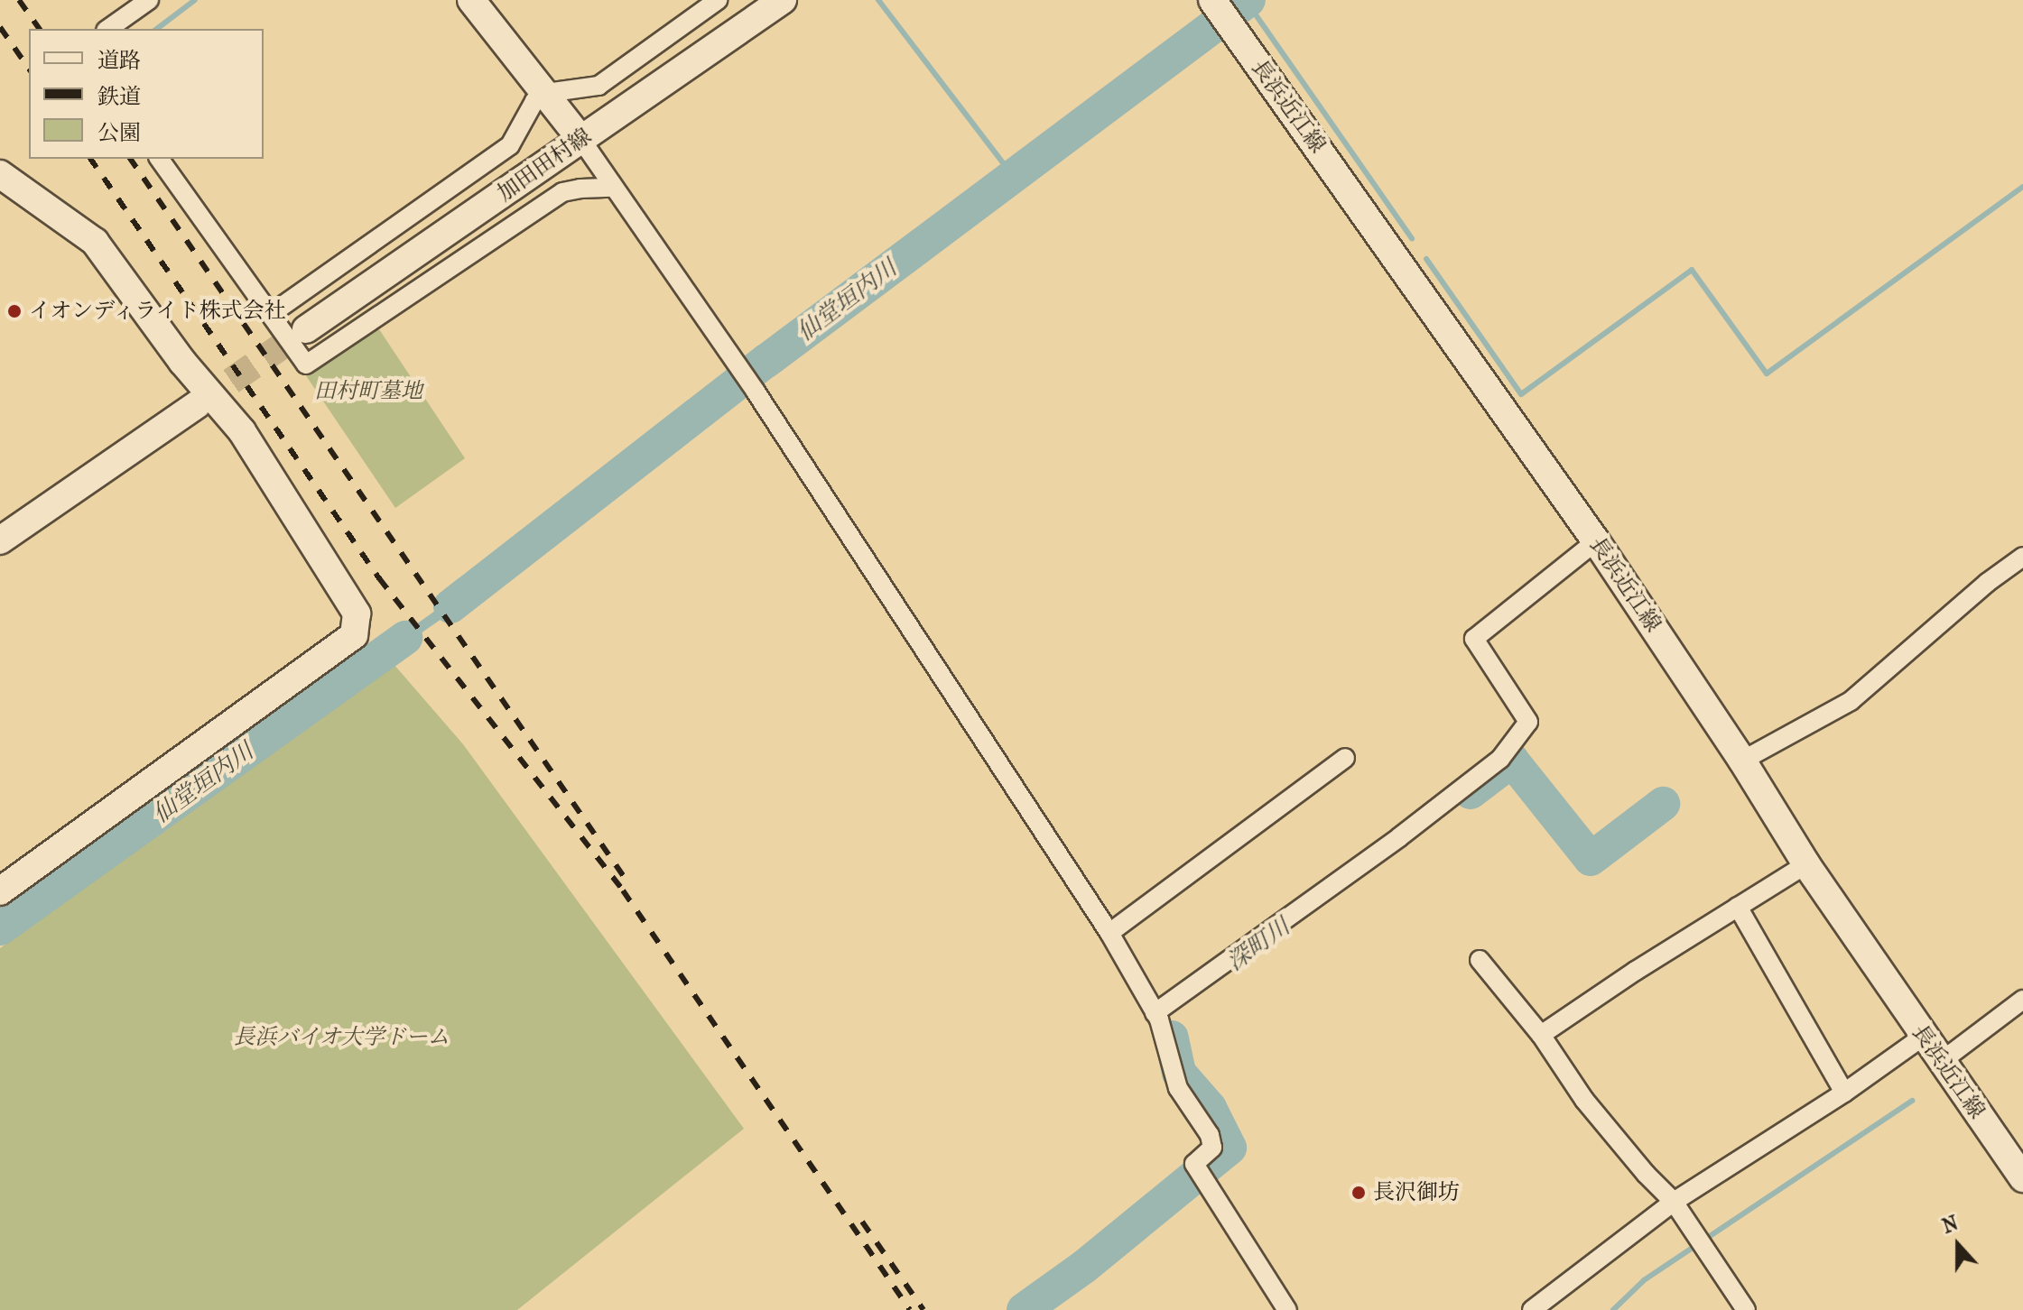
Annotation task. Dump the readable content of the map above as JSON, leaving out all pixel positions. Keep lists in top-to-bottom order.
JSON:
{
  "streets": {
    "main road": ["長浜近江線", "加田田村線"]
  },
  "water": ["仙堂垣内川", "深町川"],
  "parks": ["田村町墓地", "長浜バイオ大学ドーム"],
  "places": ["イオンディライト株式会社", "長沢御坊"],
  "legend": ["道路", "鉄道", "公園"],
  "north": "top"
}
